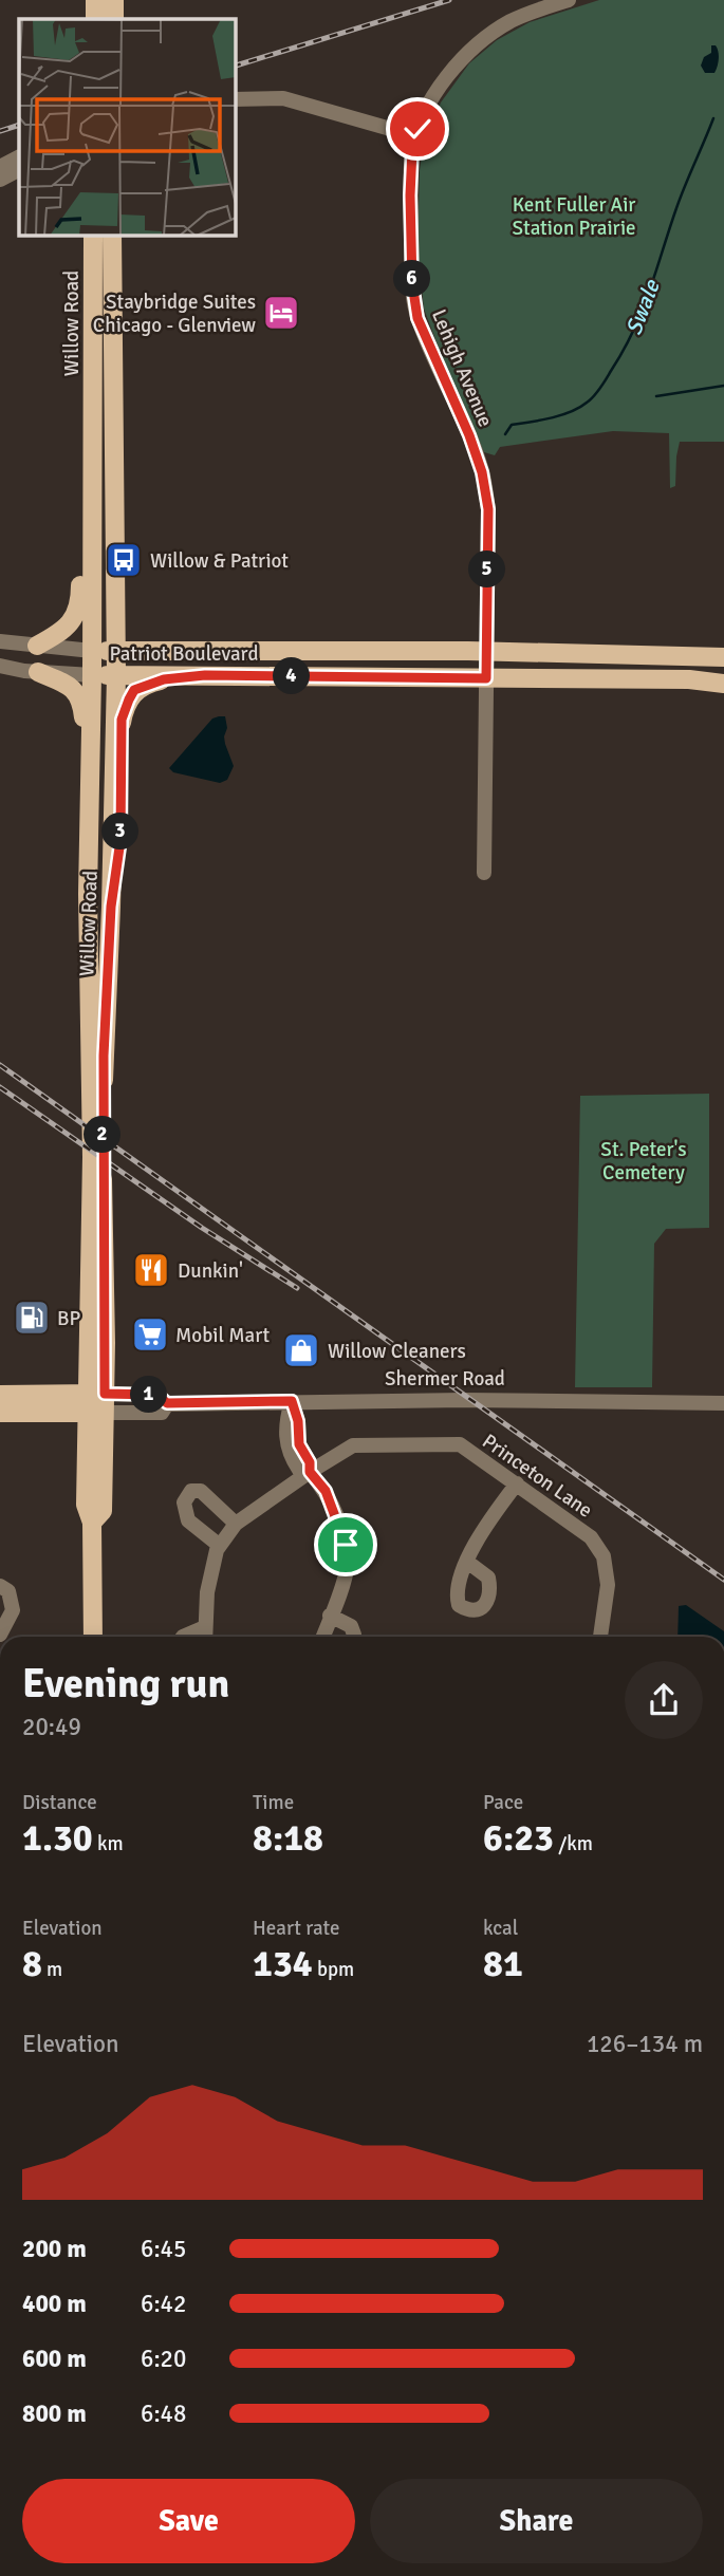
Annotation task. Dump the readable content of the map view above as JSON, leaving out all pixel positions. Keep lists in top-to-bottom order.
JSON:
{
  "streets": {
    "main road": ["Willow Road", "Patriot Boulevard", "Shermer Road"],
    "street": ["Lehigh Avenue", "Princeton Lane"]
  },
  "crossings": [
    ["Willow Road", "Patriot Boulevard"],
    ["Willow Road", "Shermer Road"],
    ["Lehigh Avenue", "Patriot Boulevard"]
  ],
  "water": ["Swale"],
  "parks": ["Kent Fuller Air Station Prairie", "St. Peter's Cemetery"],
  "places": {
    "hotel": ["Staybridge Suites Chicago - Glenview"],
    "bus stop": ["Willow & Patriot"],
    "restaurant": ["Dunkin'"],
    "fuel station": ["BP"],
    "supermarket": ["Mobil Mart"],
    "shop": ["Willow Cleaners"]
  },
  "page": {
    "pins": [
      "6",
      "5",
      "4",
      "3",
      "2",
      "1"
    ],
    "heading": ["Evening run", "20:49"],
    "stats": [
      ["Distance", "1.30 km"],
      ["Time", "8:18"],
      ["Pace", "6:23 /km"],
      ["Elevation", "8 m"],
      ["Heart rate", "134 bpm"],
      ["kcal", "81"]
    ],
    "chart": ["Elevation", "126–134 m"],
    "list": [
      {
        "name": "200 m",
        "note": "6:45"
      },
      {
        "name": "400 m",
        "note": "6:42"
      },
      {
        "name": "600 m",
        "note": "6:20"
      },
      {
        "name": "800 m",
        "note": "6:48"
      }
    ],
    "buttons": ["Save", "Share"]
  }
}
